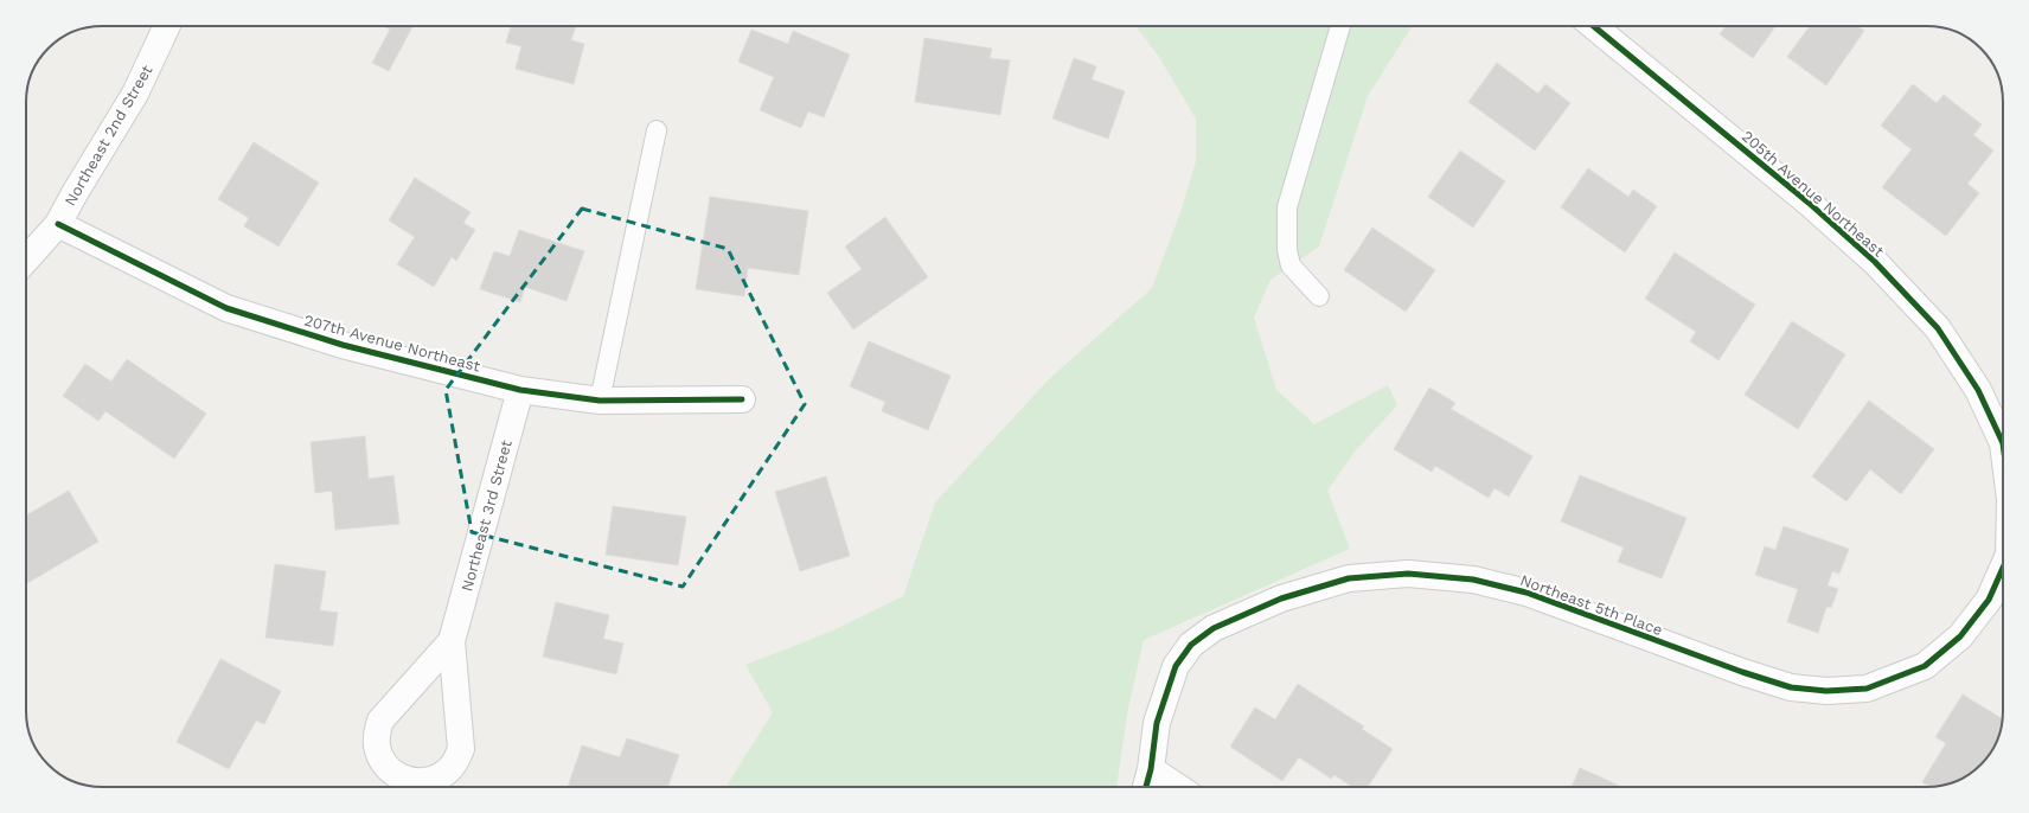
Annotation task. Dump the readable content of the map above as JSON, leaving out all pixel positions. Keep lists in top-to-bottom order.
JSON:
{
  "streets": {
    "street": [
      "Northeast 2nd Street",
      "205th Avenue Northeast",
      "207th Avenue Northeast",
      "Northeast 3rd Street",
      "Northeast 5th Place"
    ]
  },
  "crossings": [
    ["Northeast 2nd Street", "207th Avenue Northeast"],
    ["205th Avenue Northeast", "Northeast 5th Place"],
    ["207th Avenue Northeast", "Northeast 3rd Street"]
  ]
}
